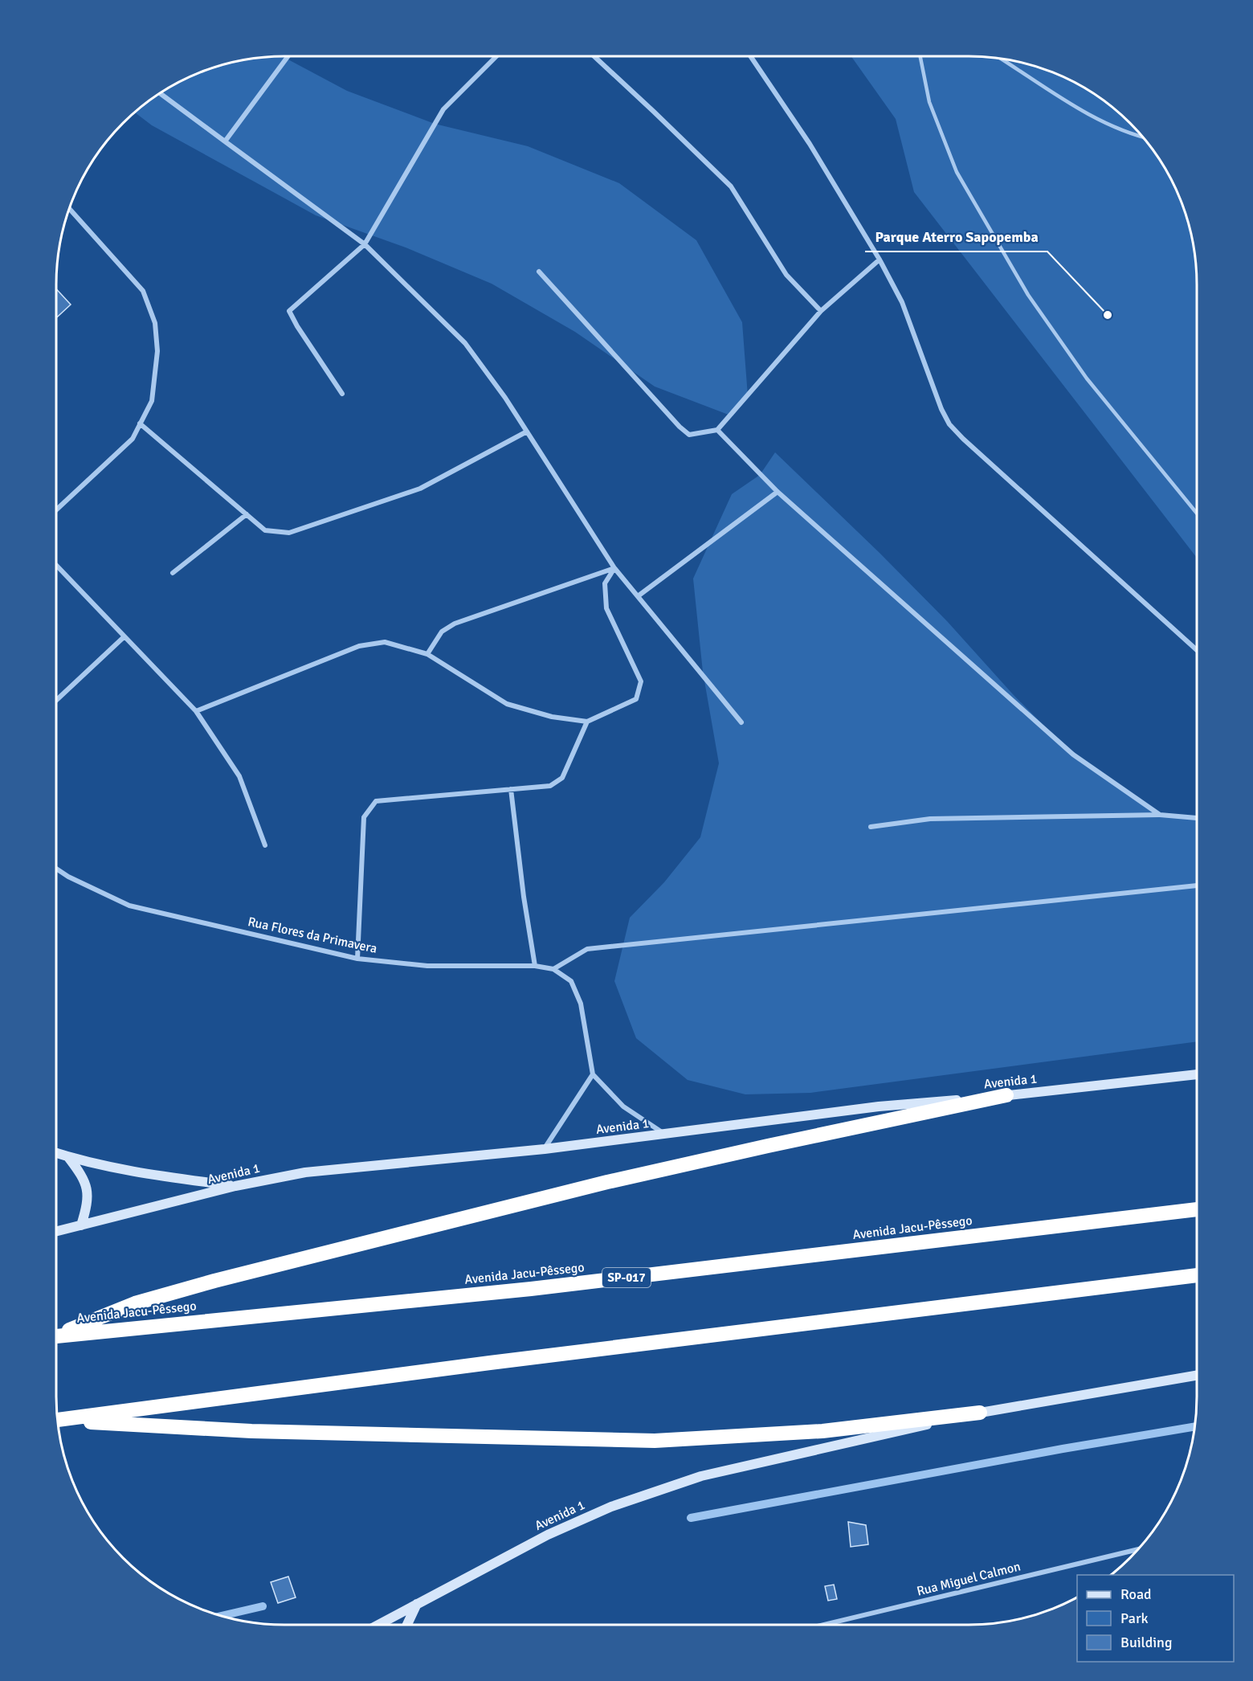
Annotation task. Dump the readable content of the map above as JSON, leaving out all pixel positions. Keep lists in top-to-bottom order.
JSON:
{
  "streets": {
    "highway": ["Avenida Jacu-Pêssego", "SP-017"],
    "main road": ["Avenida 1"],
    "street": ["Rua Flores da Primavera", "Rua Miguel Calmon"]
  },
  "places": ["Parque Aterro Sapopemba"],
  "legend": ["Road", "Park", "Building"]
}
